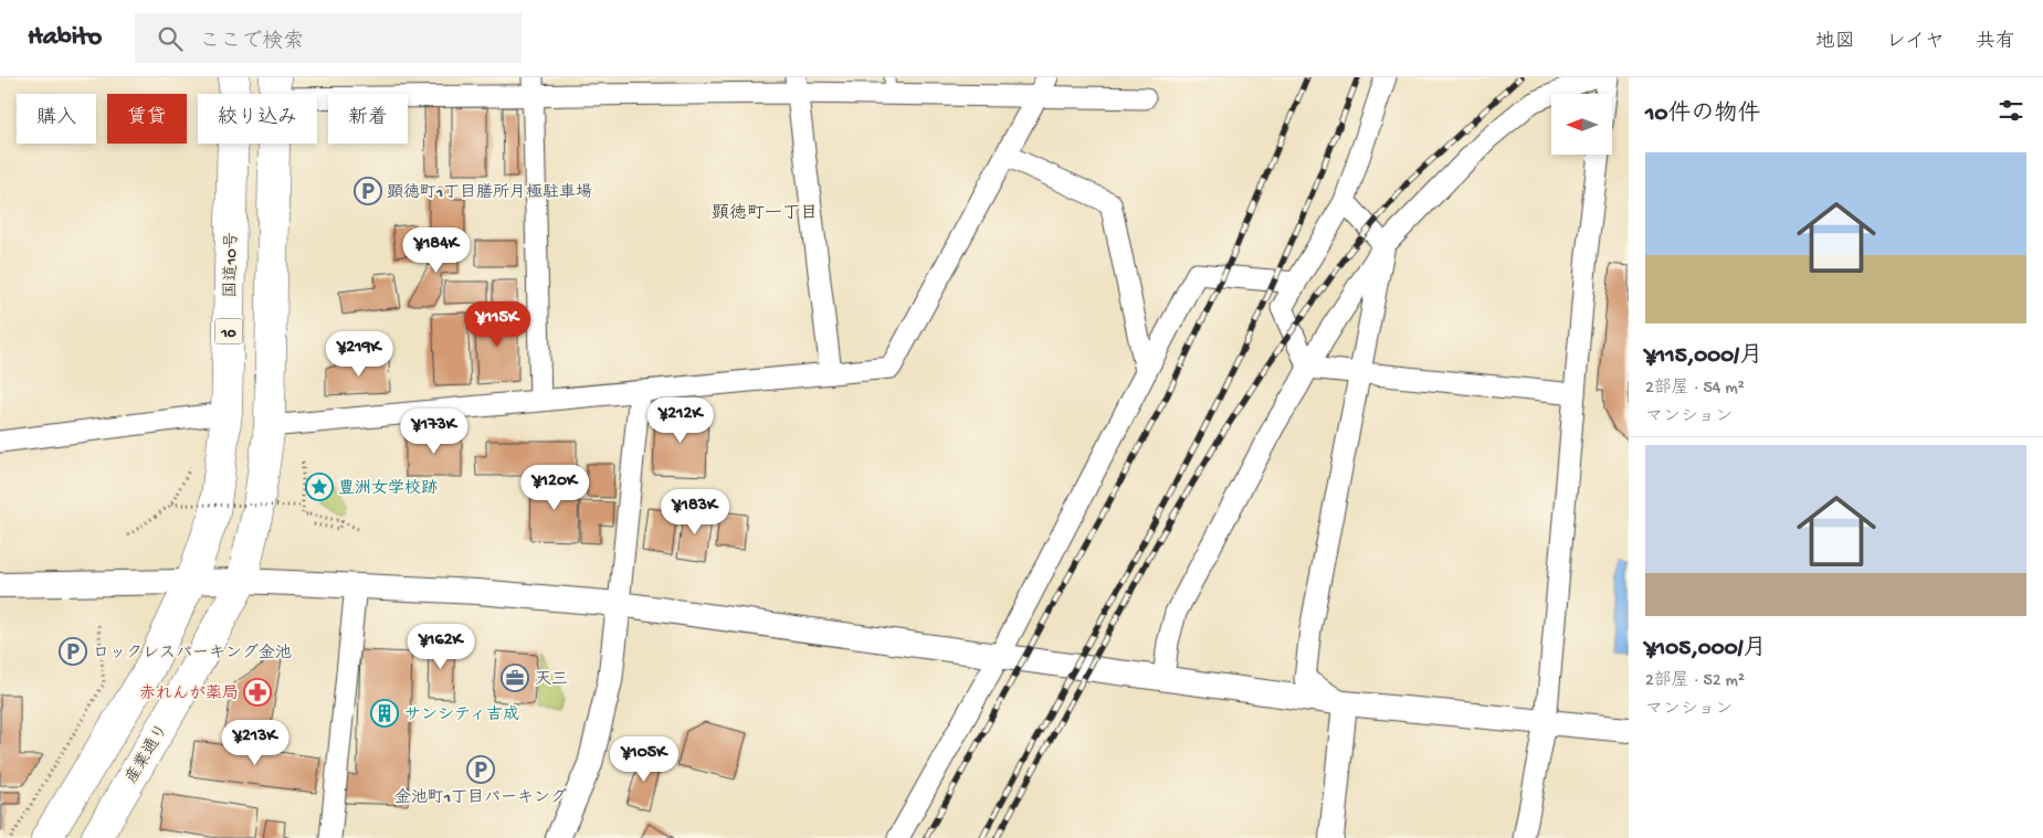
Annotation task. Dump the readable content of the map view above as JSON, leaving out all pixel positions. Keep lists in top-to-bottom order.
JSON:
{
  "streets": {
    "highway": ["国道10号", "10", "産業通り"]
  },
  "crossings": [
    ["国道10号", "10"]
  ],
  "districts": ["顕徳町一丁目"],
  "places": {
    "parking": ["顕徳町1丁目膳所月極駐車場", "ロックレスパーキング金池", "金池町1丁目パーキング"],
    "place": ["豊洲女学校跡"],
    "office": ["天三"],
    "pharmacy": ["赤れんが薬局"],
    "building": ["サンシティ吉成"]
  },
  "north": "left",
  "page": {
    "header": "Habito",
    "search": "ここで検索",
    "nav": ["地図", "レイヤ", "共有"],
    "heading": "10件の物件",
    "chip": [
      "購入",
      "賃貸",
      "絞り込み",
      "新着"
    ],
    "list": [
      {
        "name": "¥115,000/月",
        "note": "2部屋 · 54 m² · マンション"
      },
      {
        "name": "¥105,000/月",
        "note": "2部屋 · 52 m² · マンション"
      }
    ],
    "price": [
      "¥184K",
      "¥115K",
      "¥219K",
      "¥212K",
      "¥173K",
      "¥120K",
      "¥183K",
      "¥162K",
      "¥213K",
      "¥105K"
    ]
  }
}
